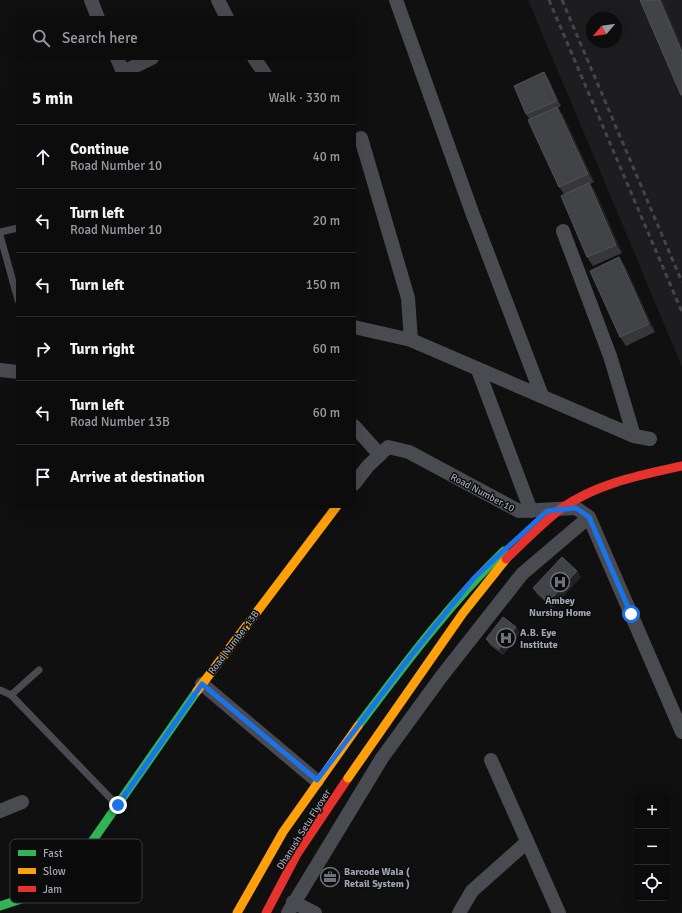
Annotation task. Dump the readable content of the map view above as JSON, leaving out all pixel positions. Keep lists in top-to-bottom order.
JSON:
{
  "streets": {
    "street": ["Road Number 10", "Road Number 13B", "Dhanush Setu Flyover"]
  },
  "places": {
    "hospital": ["Ambey Nursing Home", "A.B. Eye Institute"],
    "office": ["Barcode Wala ( Retail System )"]
  },
  "legend": ["Fast", "Slow", "Jam"],
  "north": "bottom left",
  "page": {
    "search": "Search here",
    "heading": ["5 min", "Walk · 330 m"],
    "list": [
      ["Continue", "Road Number 10", "40 m"],
      ["Turn left", "Road Number 10", "20 m"],
      ["Turn left", "150 m"],
      ["Turn right", "60 m"],
      ["Turn left", "Road Number 13B", "60 m"],
      "Arrive at destination"
    ],
    "map_buttons": ["+", "−"]
  }
}
